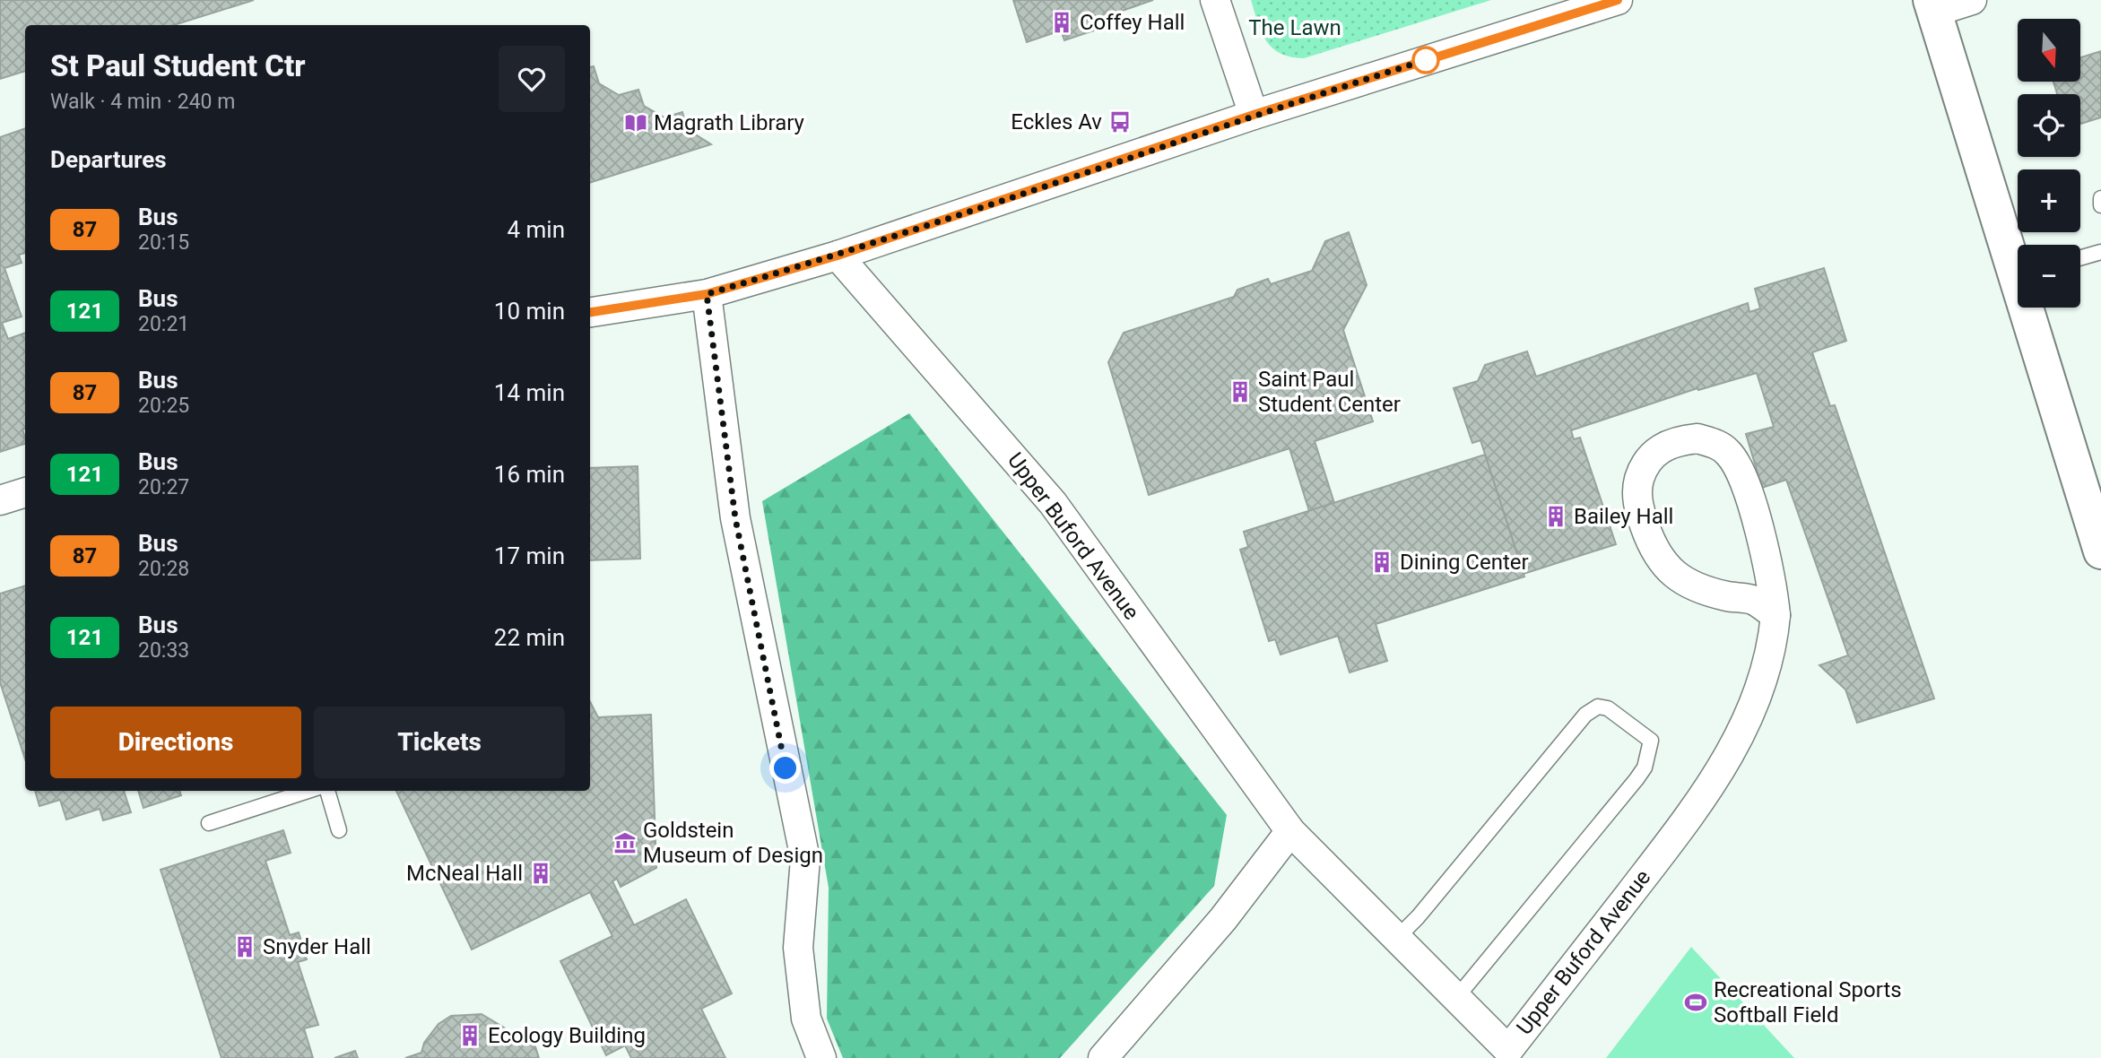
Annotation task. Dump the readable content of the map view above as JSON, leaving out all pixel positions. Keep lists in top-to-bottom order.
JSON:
{
  "streets": {
    "street": ["Upper Buford Avenue"]
  },
  "parks": ["The Lawn"],
  "places": {
    "building": [
      "Coffey Hall",
      "Saint Paul Student Center",
      "Bailey Hall",
      "Dining Center",
      "McNeal Hall",
      "Snyder Hall",
      "Ecology Building"
    ],
    "bus stop": ["Eckles Av"],
    "library": ["Magrath Library"],
    "museum": ["Goldstein Museum of Design"],
    "sports": ["Recreational Sports Softball Field"]
  },
  "lines": ["bus line 87"],
  "north": "bottom",
  "page": {
    "map_buttons": ["+", "−"],
    "heading": [
      ["St Paul Student Ctr", "Walk · 4 min · 240 m"],
      "Departures"
    ],
    "list": [
      {
        "mark": "87",
        "name": "Bus",
        "note": "20:15",
        "value": "4 min"
      },
      {
        "mark": "121",
        "name": "Bus",
        "note": "20:21",
        "value": "10 min"
      },
      {
        "mark": "87",
        "name": "Bus",
        "note": "20:25",
        "value": "14 min"
      },
      {
        "mark": "121",
        "name": "Bus",
        "note": "20:27",
        "value": "16 min"
      },
      {
        "mark": "87",
        "name": "Bus",
        "note": "20:28",
        "value": "17 min"
      },
      {
        "mark": "121",
        "name": "Bus",
        "note": "20:33",
        "value": "22 min"
      }
    ],
    "buttons": ["Directions", "Tickets"]
  }
}
